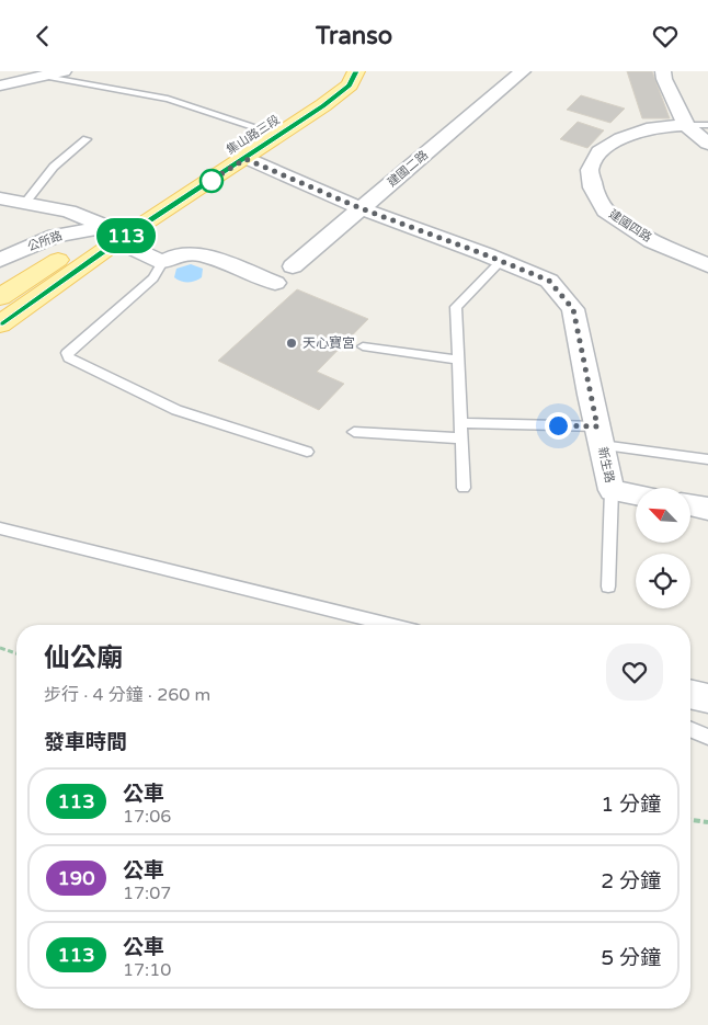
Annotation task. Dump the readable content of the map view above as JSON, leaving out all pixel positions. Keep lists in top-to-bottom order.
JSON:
{
  "streets": {
    "main road": ["集山路三段"],
    "street": [
      "建國二路",
      "建國四路",
      "公所路",
      "新生路"
    ]
  },
  "crossings": [
    ["集山路三段", "公所路"],
    ["集山路三段", "新生路"],
    ["建國二路", "新生路"]
  ],
  "places": ["天心寶宮"],
  "lines": ["bus line 113"],
  "north": "top left",
  "page": {
    "header": "Transo",
    "on_map": "113",
    "heading": [
      ["仙公廟", "步行 · 4 分鐘 · 260 m"],
      "發車時間"
    ],
    "list": [
      {
        "mark": "113",
        "name": "公車",
        "note": "17:06",
        "value": "1 分鐘"
      },
      {
        "mark": "190",
        "name": "公車",
        "note": "17:07",
        "value": "2 分鐘"
      },
      {
        "mark": "113",
        "name": "公車",
        "note": "17:10",
        "value": "5 分鐘"
      }
    ]
  }
}
